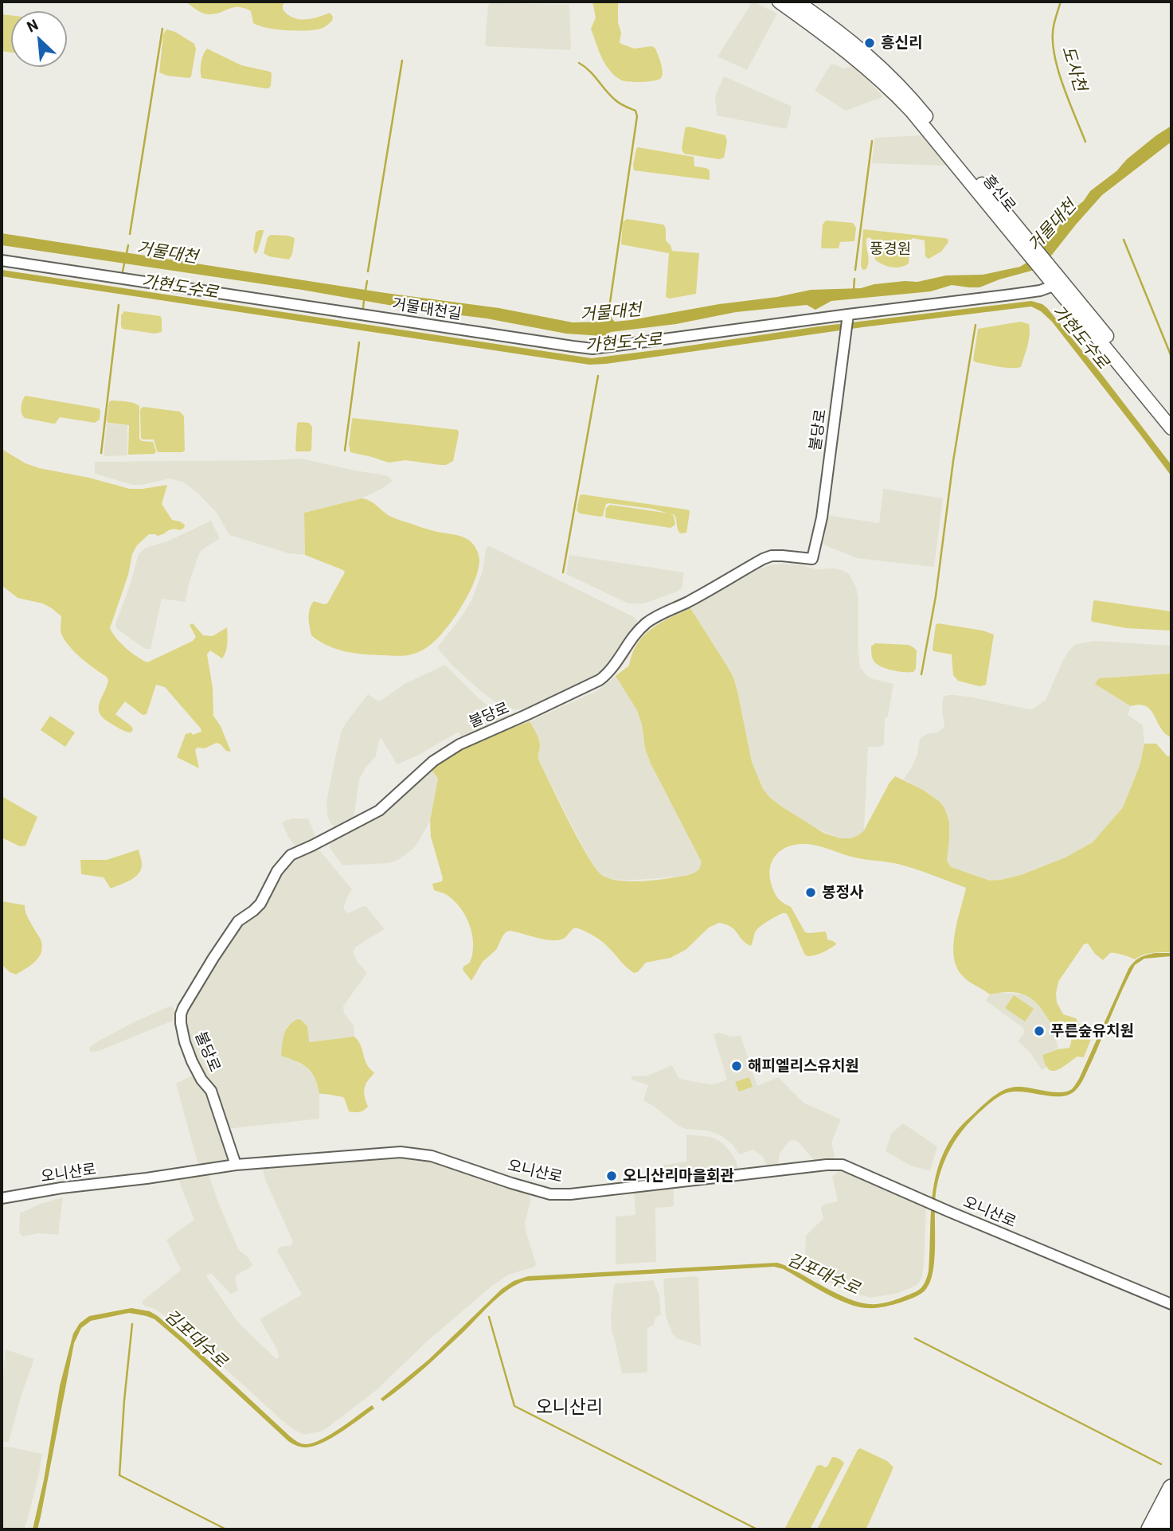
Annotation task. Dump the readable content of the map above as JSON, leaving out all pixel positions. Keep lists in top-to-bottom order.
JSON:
{
  "streets": {
    "main road": ["흥신로"],
    "street": ["거물대천길", "불당로", "오니산로"]
  },
  "crossings": [
    ["거물대천길", "불당로"],
    ["불당로", "오니산로"]
  ],
  "districts": ["오니산리"],
  "water": [
    "도사천",
    "거물대천",
    "가현도수로",
    "김포대수로"
  ],
  "parks": ["풍경원"],
  "places": [
    "흥신리",
    "봉정사",
    "푸른숲유치원",
    "해피엘리스유치원",
    "오니산리마을회관"
  ],
  "north": "top left"
}
